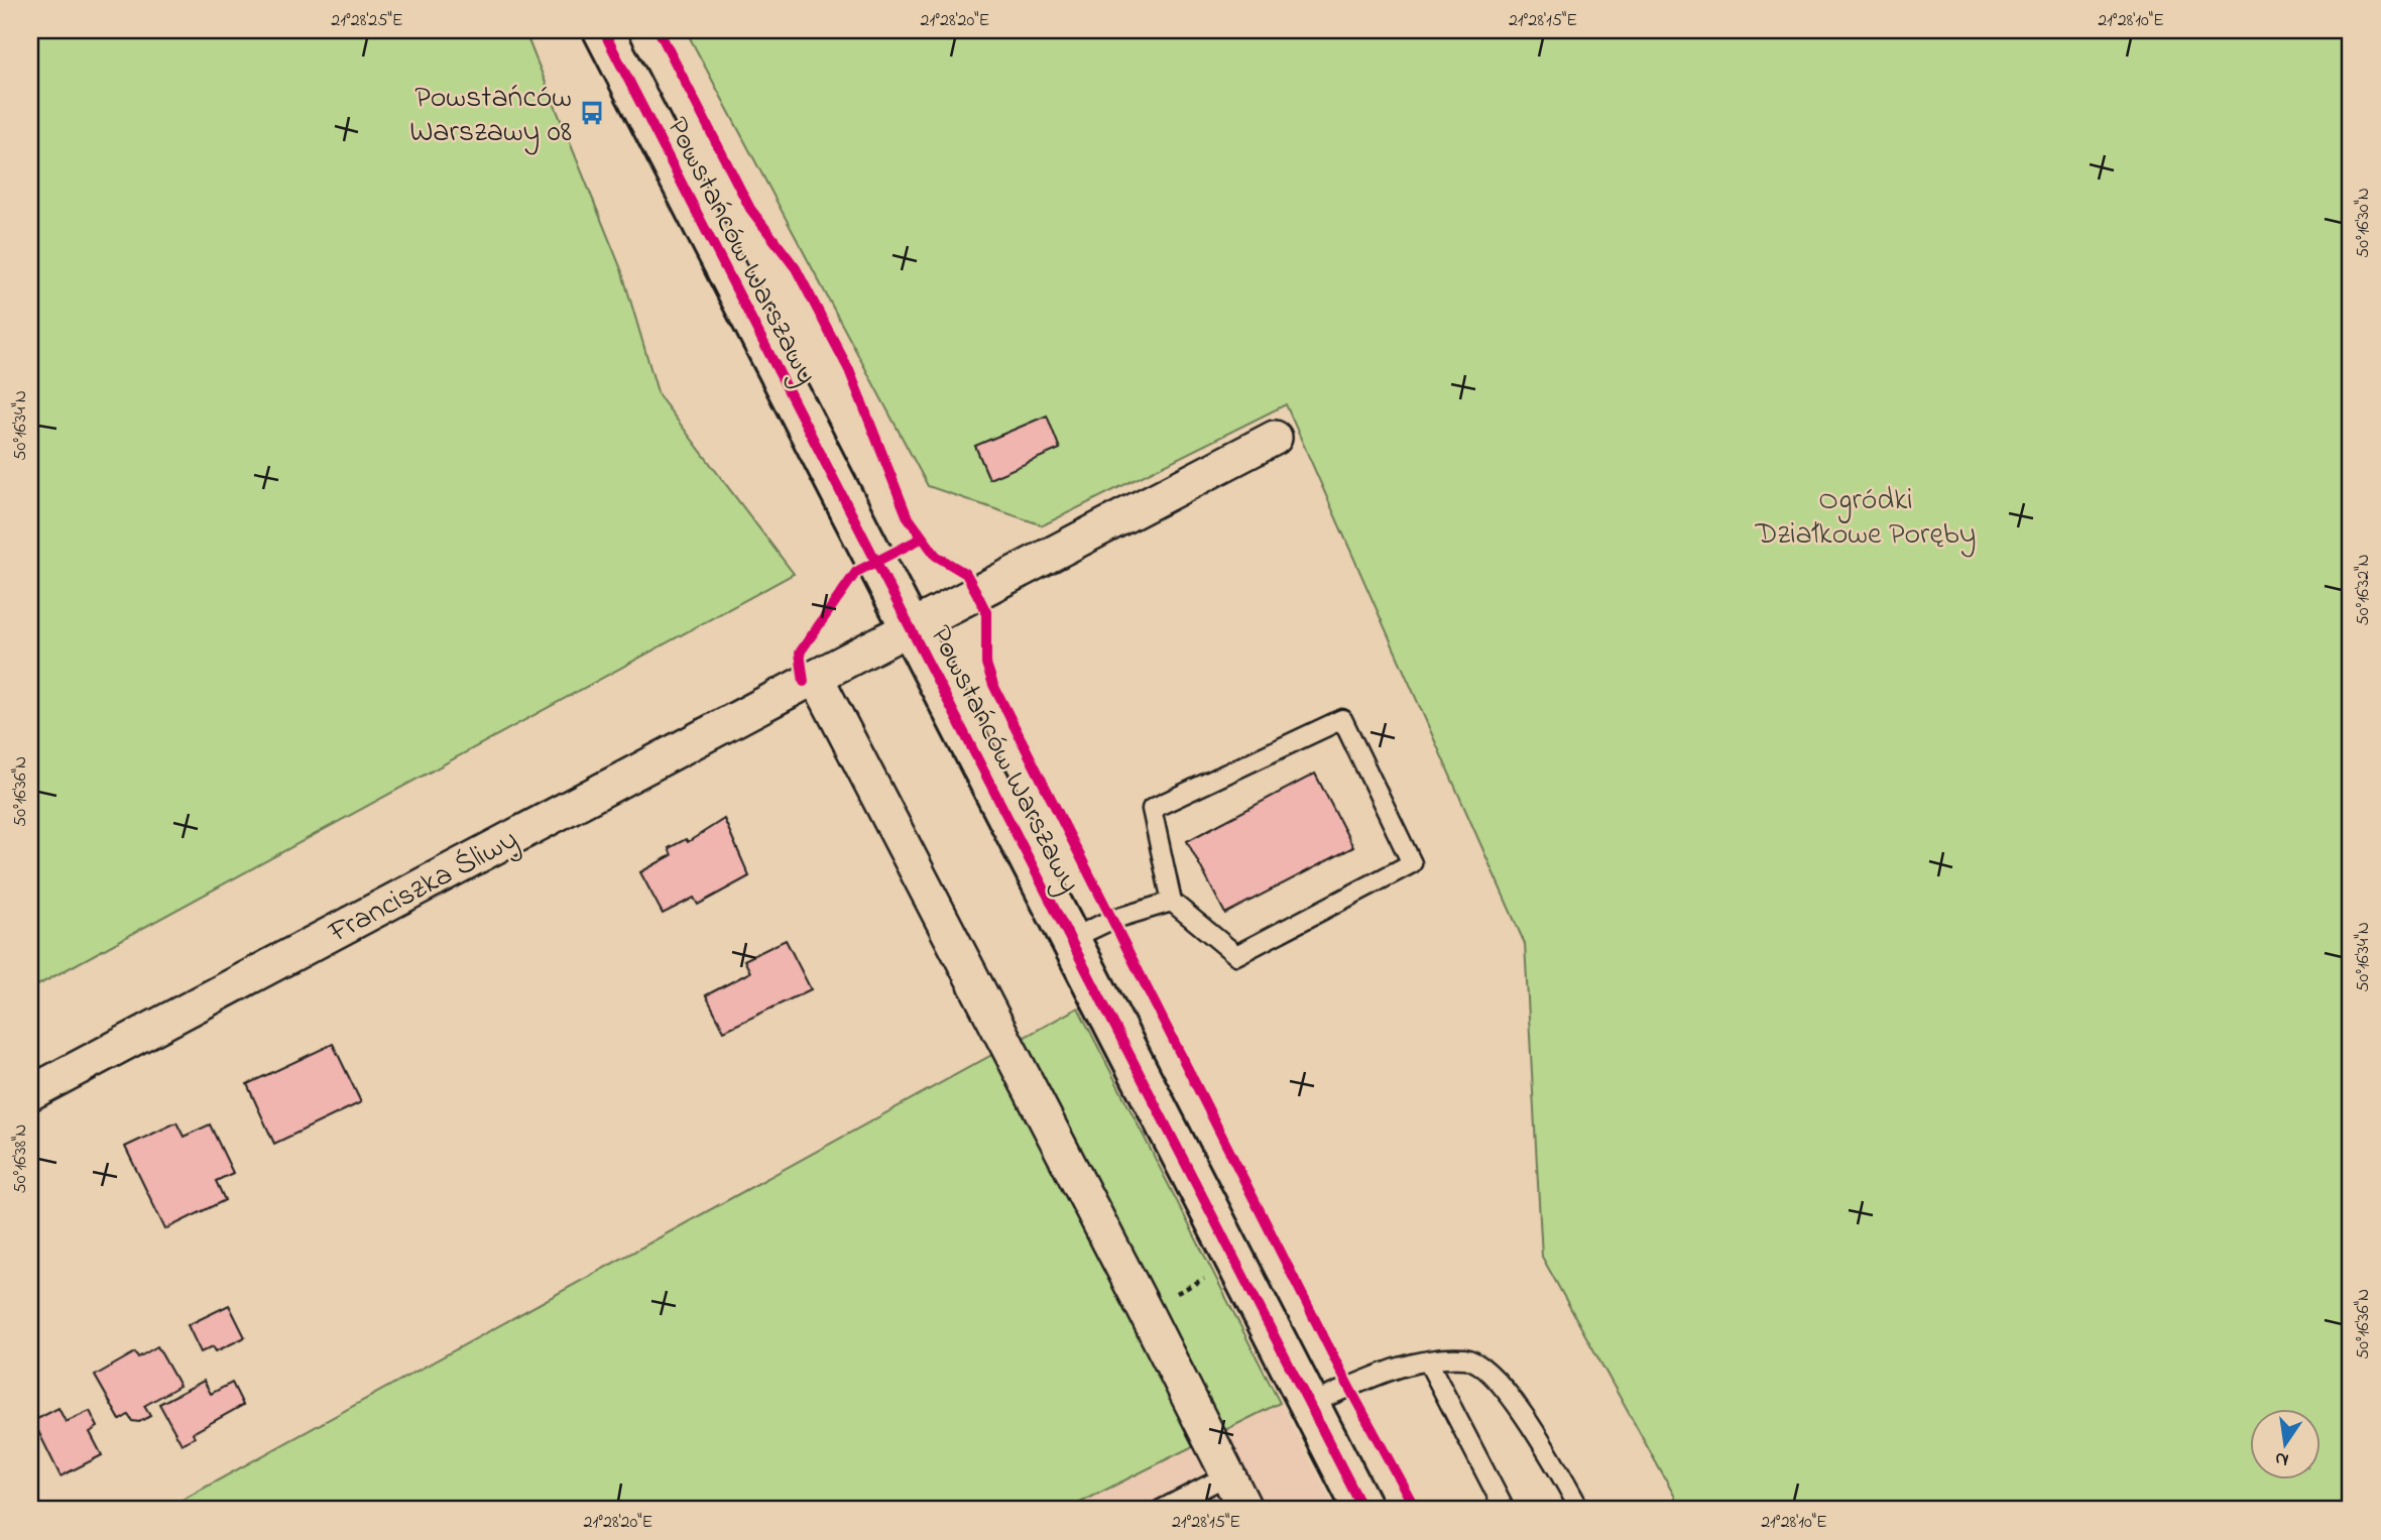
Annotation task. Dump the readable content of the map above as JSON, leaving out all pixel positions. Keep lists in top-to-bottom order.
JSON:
{
  "streets": {
    "street": ["Powstańców Warszawy", "Franciszka Śliwy"]
  },
  "crossings": [
    ["Powstańców Warszawy", "Franciszka Śliwy"]
  ],
  "parks": ["Ogródki Działkowe Poręby"],
  "places": {
    "bus stop": ["Powstańców Warszawy 08"]
  },
  "north": "bottom",
  "coordinates": [
    "21°28'25\"E",
    "21°28'20\"E",
    "21°28'15\"E",
    "21°28'10\"E",
    "50°16'30\"N",
    "50°16'34\"N",
    "50°16'32\"N",
    "50°16'36\"N",
    "50°16'38\"N"
  ]
}
